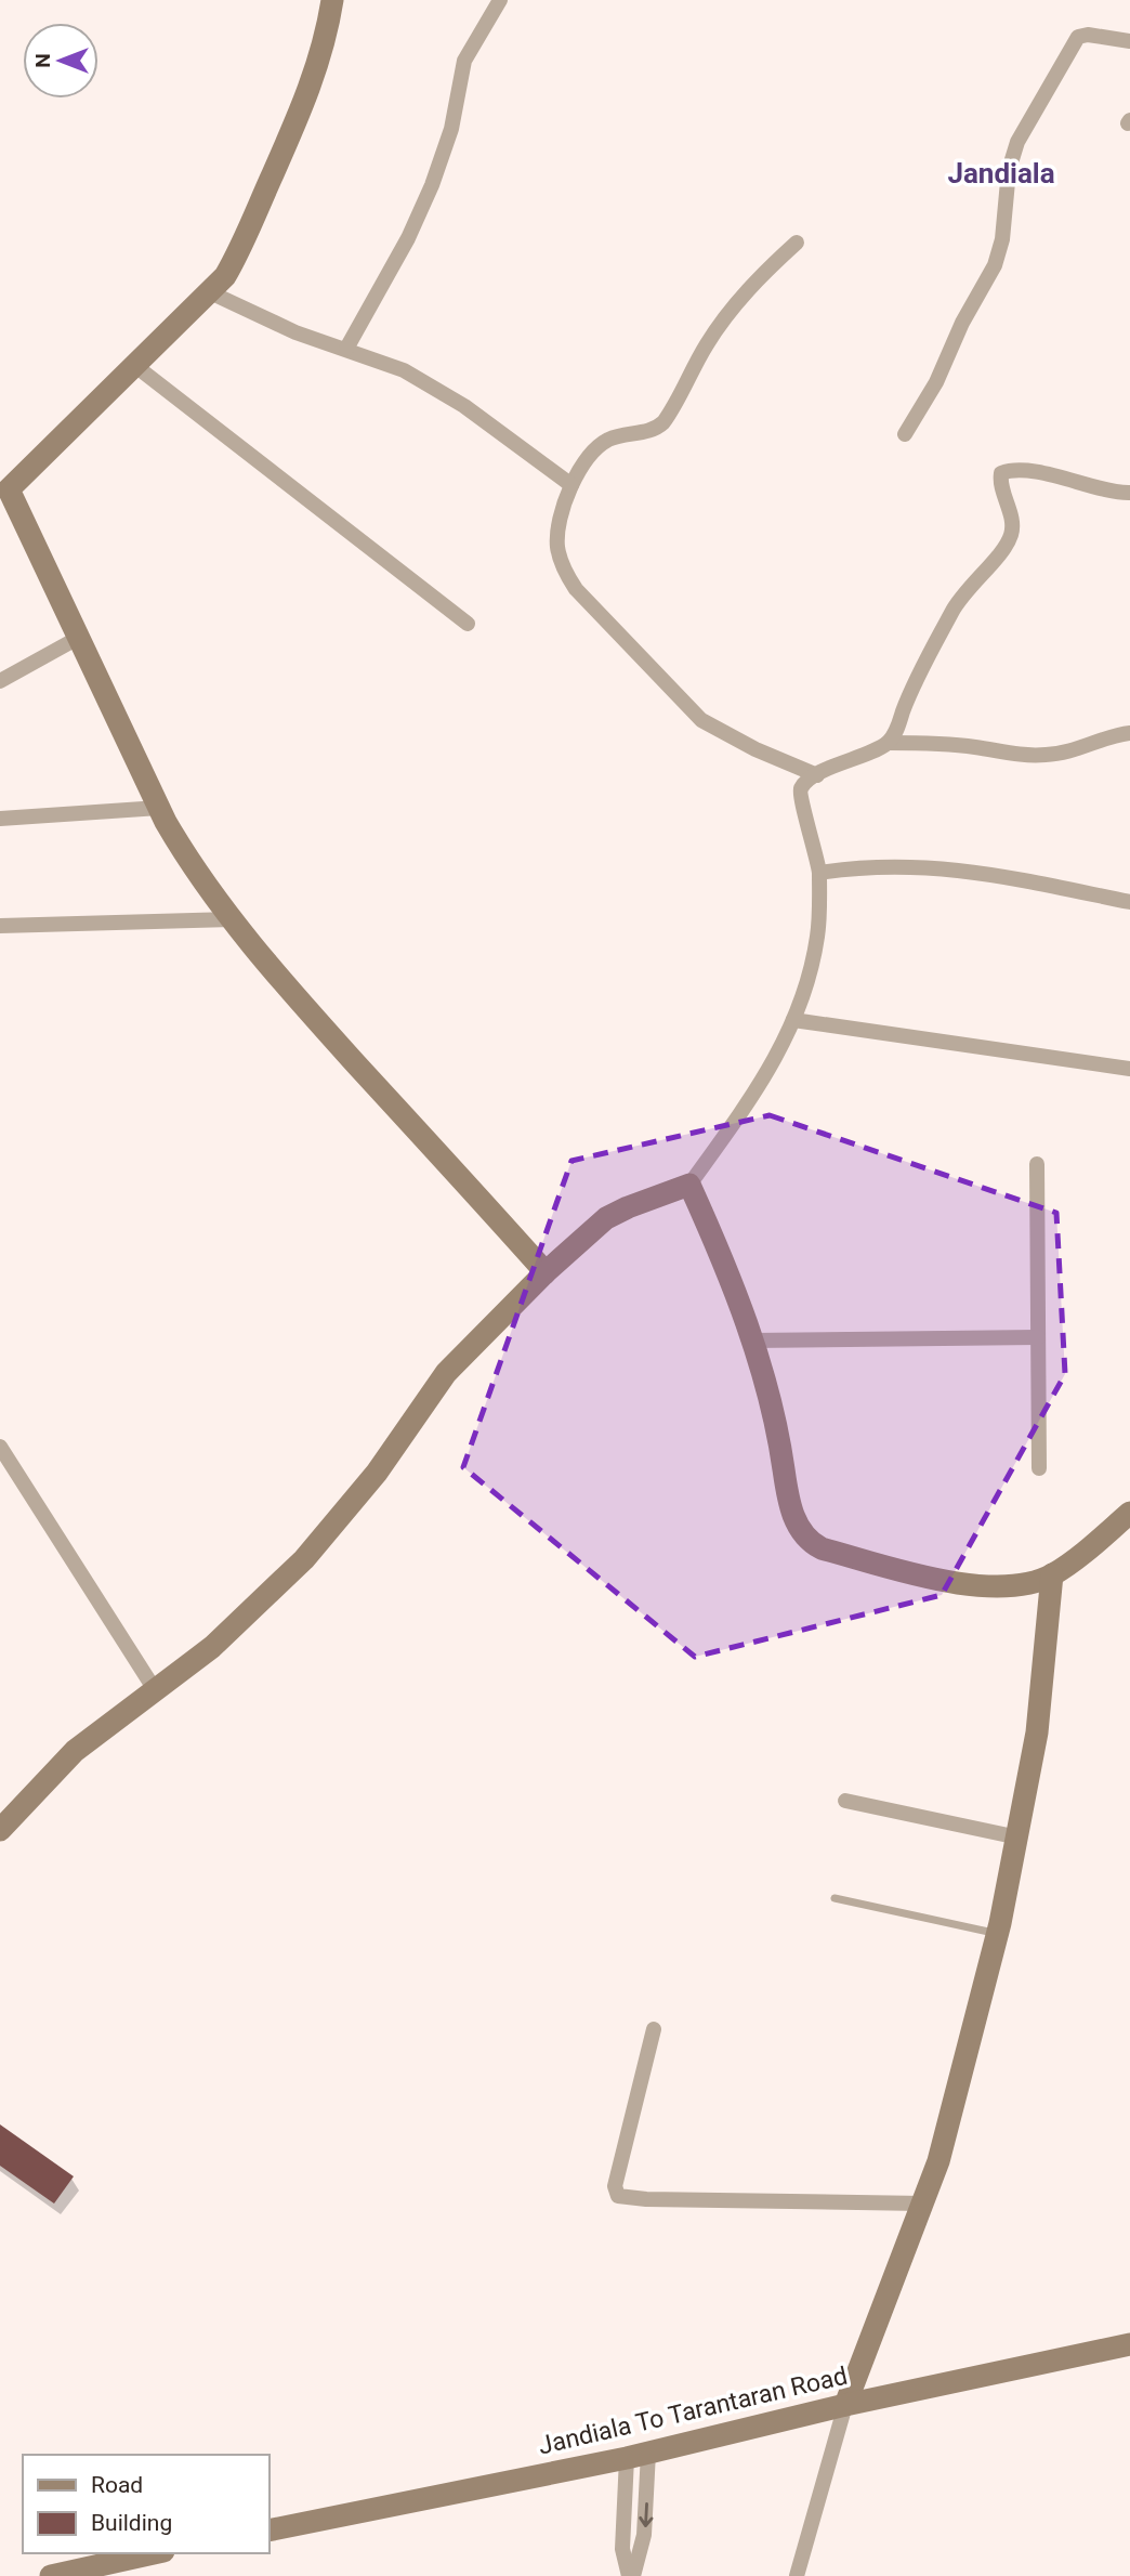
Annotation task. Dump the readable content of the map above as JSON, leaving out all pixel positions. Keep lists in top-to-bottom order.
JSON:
{
  "streets": {
    "street": ["Jandiala To Tarantaran Road"]
  },
  "districts": ["Jandiala"],
  "legend": ["Road", "Building"],
  "north": "left"
}
